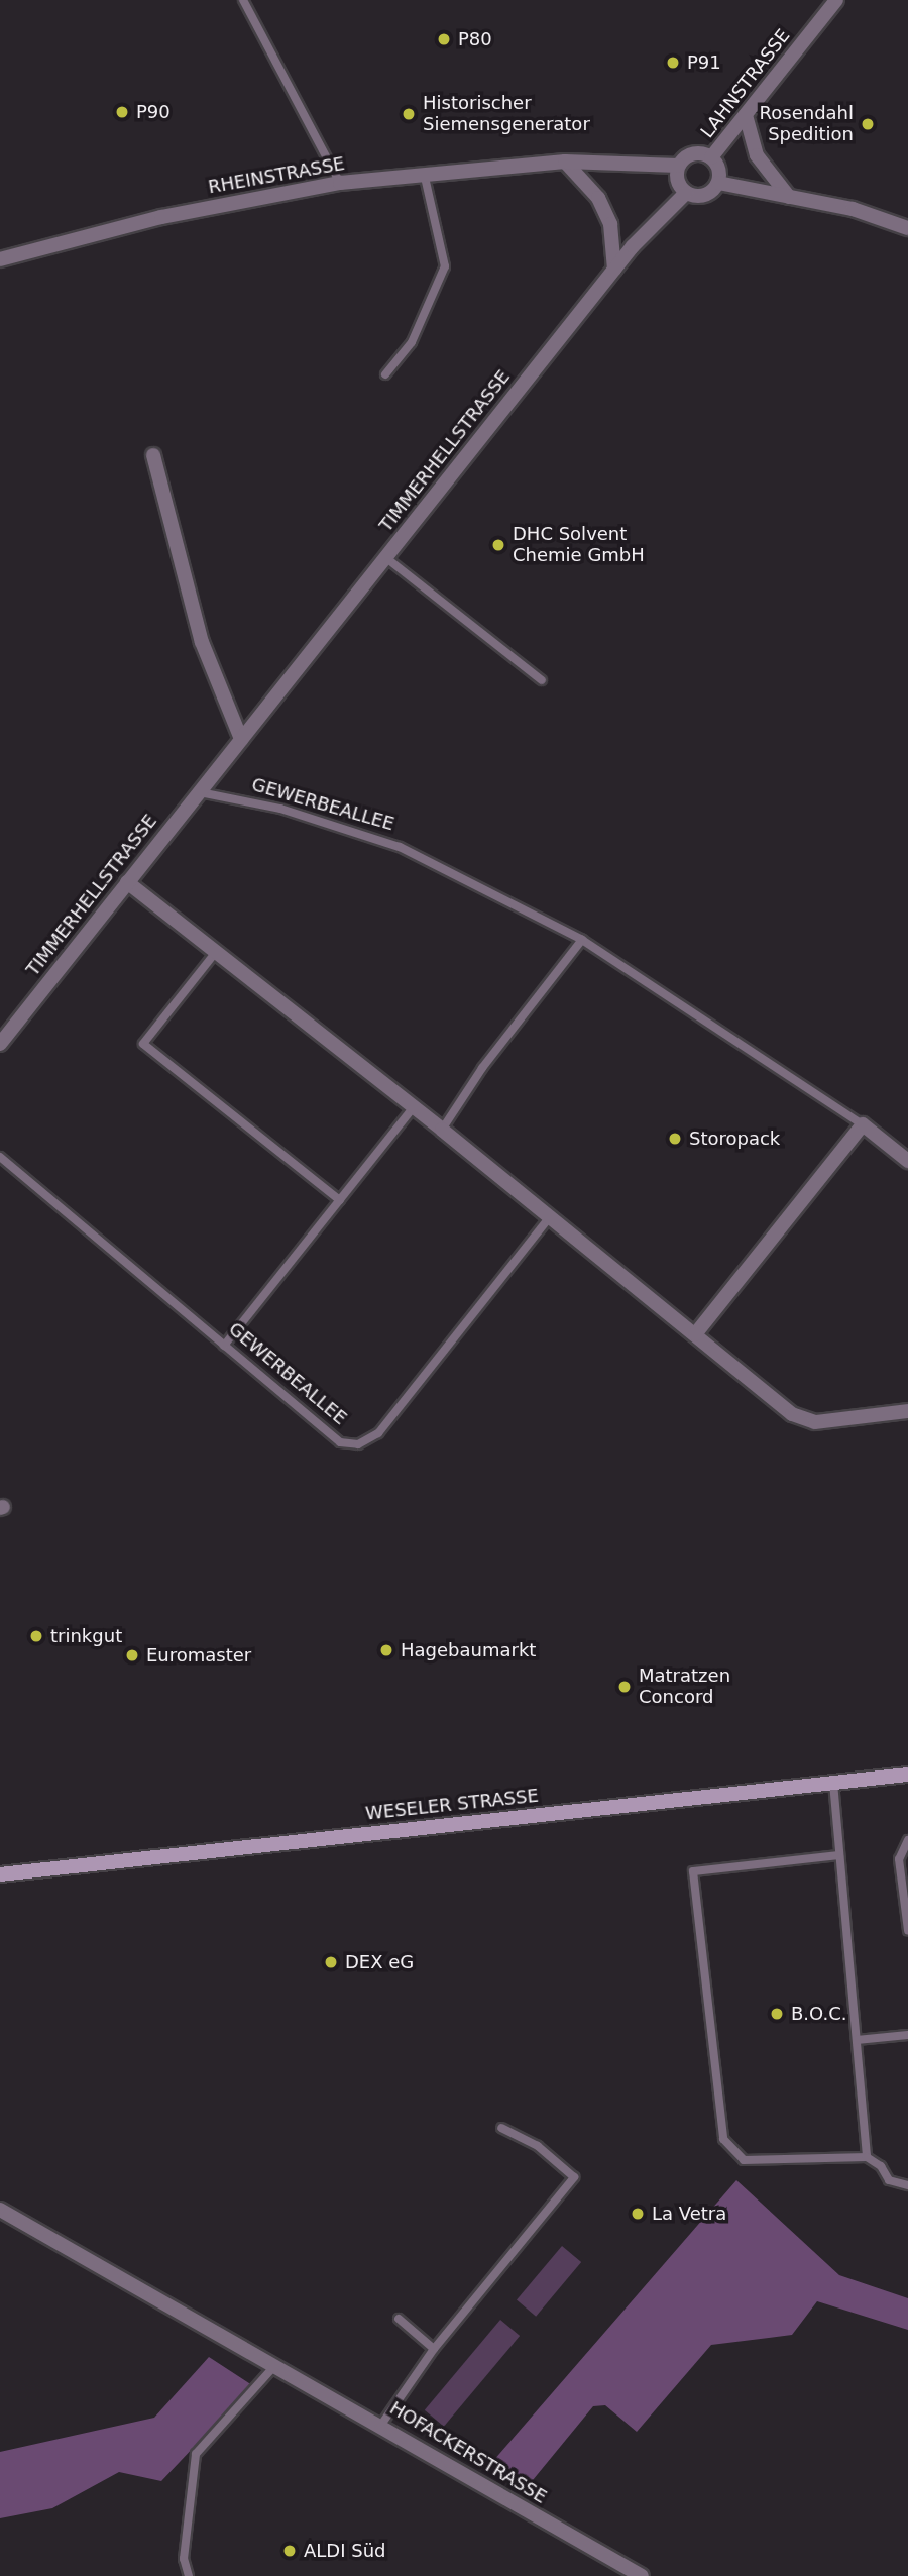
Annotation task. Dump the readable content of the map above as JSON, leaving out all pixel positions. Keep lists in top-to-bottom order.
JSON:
{
  "streets": {
    "main road": ["WESELER STRASSE"],
    "street": [
      "LAHNSTRASSE",
      "RHEINSTRASSE",
      "TIMMERHELLSTRASSE",
      "GEWERBEALLEE",
      "HOFACKERSTRASSE"
    ]
  },
  "crossings": [
    ["LAHNSTRASSE", "RHEINSTRASSE"],
    ["LAHNSTRASSE", "TIMMERHELLSTRASSE"],
    ["RHEINSTRASSE", "TIMMERHELLSTRASSE"],
    ["TIMMERHELLSTRASSE", "GEWERBEALLEE"]
  ],
  "places": [
    "P80",
    "P91",
    "P90",
    "Historischer Siemensgenerator",
    "Rosendahl Spedition",
    "DHC Solvent Chemie GmbH",
    "Storopack",
    "trinkgut",
    "Hagebaumarkt",
    "Euromaster",
    "Matratzen Concord",
    "DEX eG",
    "B.O.C.",
    "La Vetra",
    "ALDI Süd"
  ]
}
